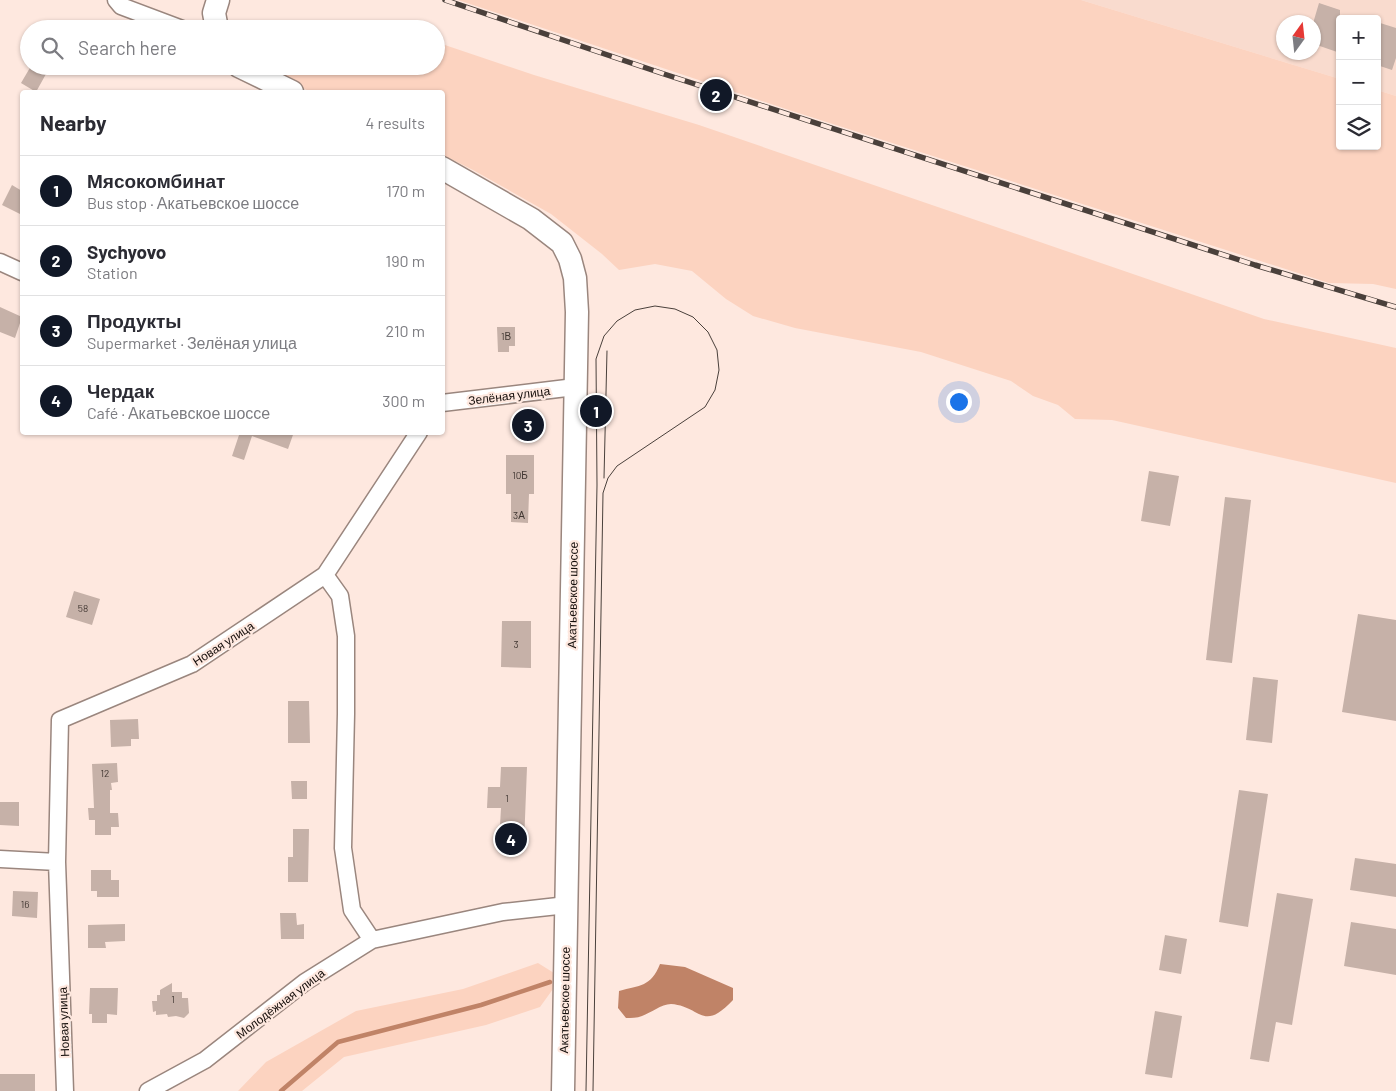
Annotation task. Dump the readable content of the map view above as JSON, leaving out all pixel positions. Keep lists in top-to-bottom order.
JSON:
{
  "streets": {
    "main road": ["Акатьевское шоссе"],
    "street": ["Зелёная улица", "Новая улица", "Молодёжная улица"]
  },
  "crossings": [
    ["Зелёная улица", "Акатьевское шоссе"],
    ["Акатьевское шоссе", "Молодёжная улица"]
  ],
  "house_numbers": [
    "1В",
    "10Б",
    "3А",
    "58",
    "3",
    "12",
    "1",
    "16",
    "1"
  ],
  "north": "top",
  "page": {
    "map_buttons": ["+", "−"],
    "search": "Search here",
    "pins": [
      "2",
      "1",
      "3",
      "4"
    ],
    "heading": ["Nearby", "4 results"],
    "list": [
      {
        "mark": "1",
        "name": "Мясокомбинат",
        "note": "Bus stop · Акатьевское шоссе",
        "value": "170 m"
      },
      {
        "mark": "2",
        "name": "Sychyovo",
        "note": "Station",
        "value": "190 m"
      },
      {
        "mark": "3",
        "name": "Продукты",
        "note": "Supermarket · Зелёная улица",
        "value": "210 m"
      },
      {
        "mark": "4",
        "name": "Чердак",
        "note": "Café · Акатьевское шоссе",
        "value": "300 m"
      }
    ]
  }
}
